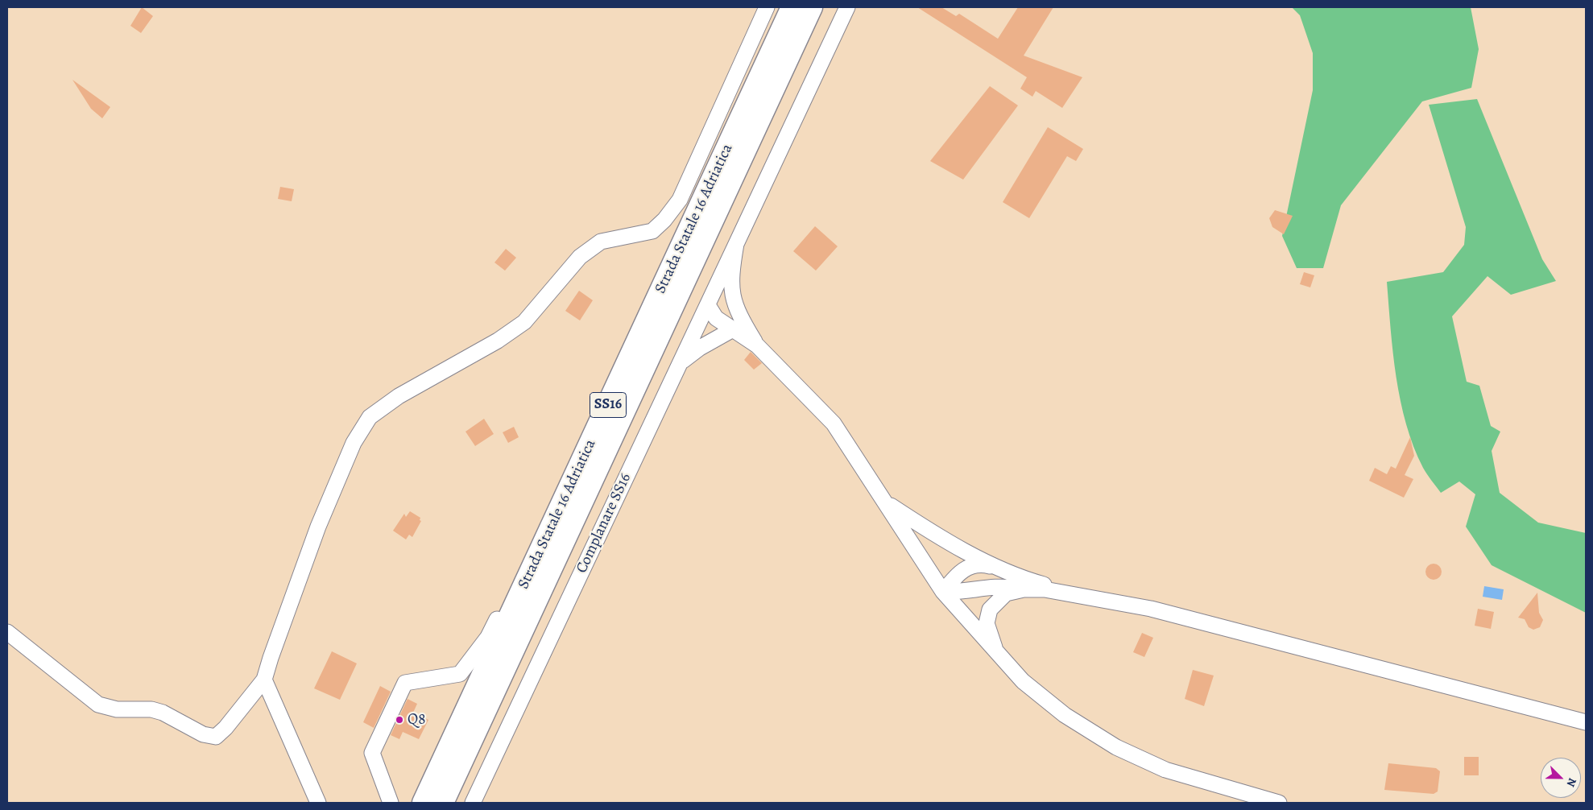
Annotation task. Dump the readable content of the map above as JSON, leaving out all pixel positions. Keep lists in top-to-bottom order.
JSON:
{
  "streets": {
    "highway": ["Strada Statale 16 Adriatica", "SS16"],
    "street": ["Complanare SS16"]
  },
  "places": ["Q8"],
  "north": "bottom right"
}
